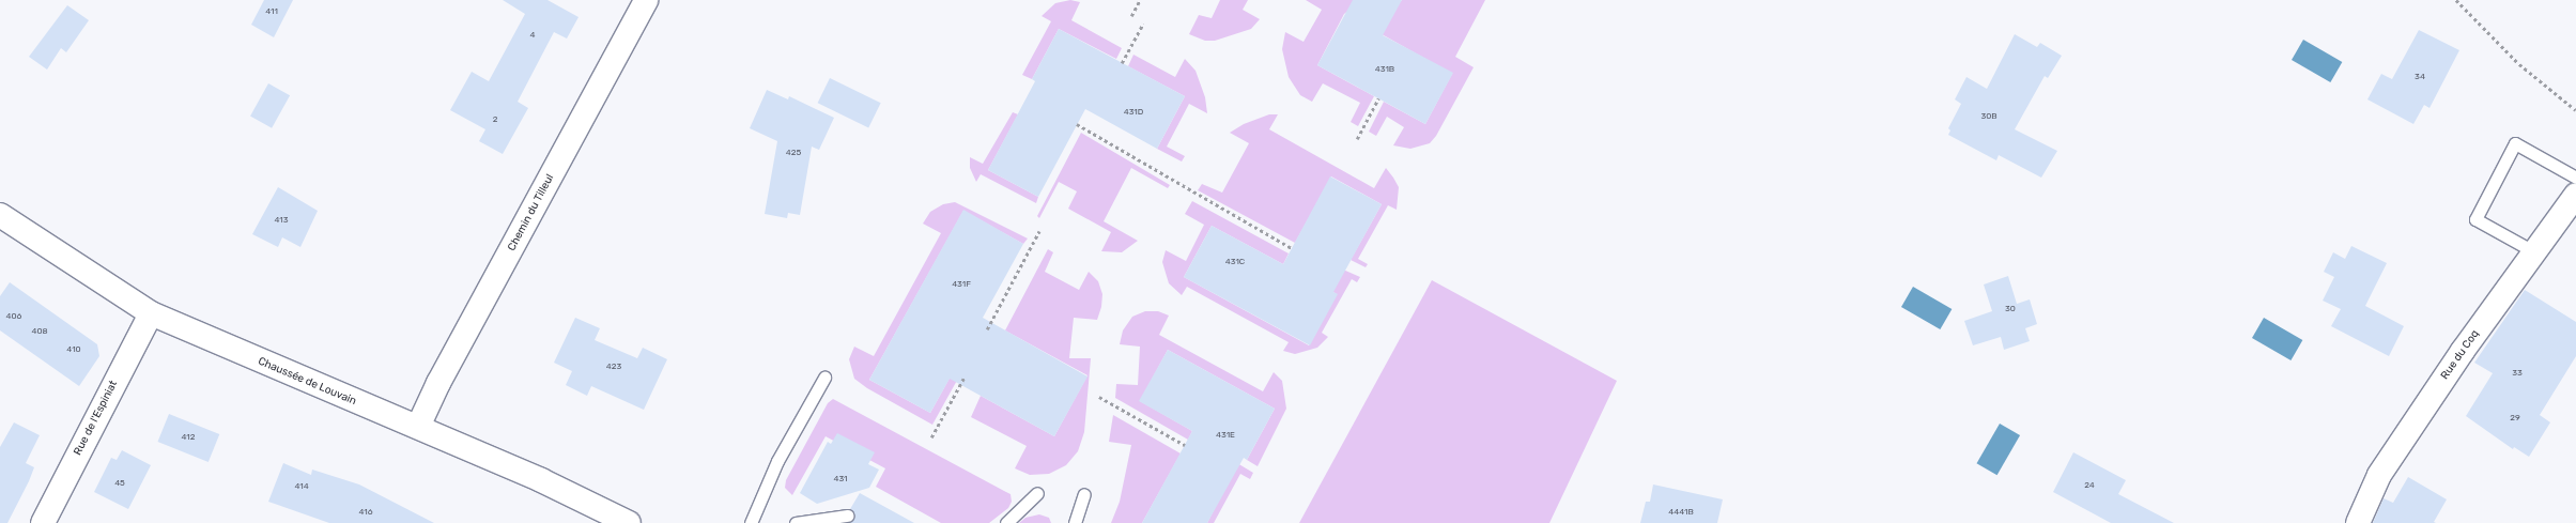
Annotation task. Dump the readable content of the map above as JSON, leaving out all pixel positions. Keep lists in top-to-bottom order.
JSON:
{
  "streets": {
    "street": [
      "Chemin du Tilleul",
      "Rue du Coq",
      "Chaussée de Louvain",
      "Rue de l'Espiniat"
    ]
  },
  "crossings": [
    ["Chemin du Tilleul", "Chaussée de Louvain"],
    ["Chaussée de Louvain", "Rue de l'Espiniat"]
  ],
  "house_numbers": [
    "411",
    "4",
    "431B",
    "34",
    "431D",
    "30B",
    "2",
    "425",
    "413",
    "431C",
    "431F",
    "30",
    "406",
    "408",
    "410",
    "423",
    "33",
    "29",
    "431E",
    "412",
    "431",
    "45",
    "24",
    "414",
    "416",
    "4441B"
  ]
}
